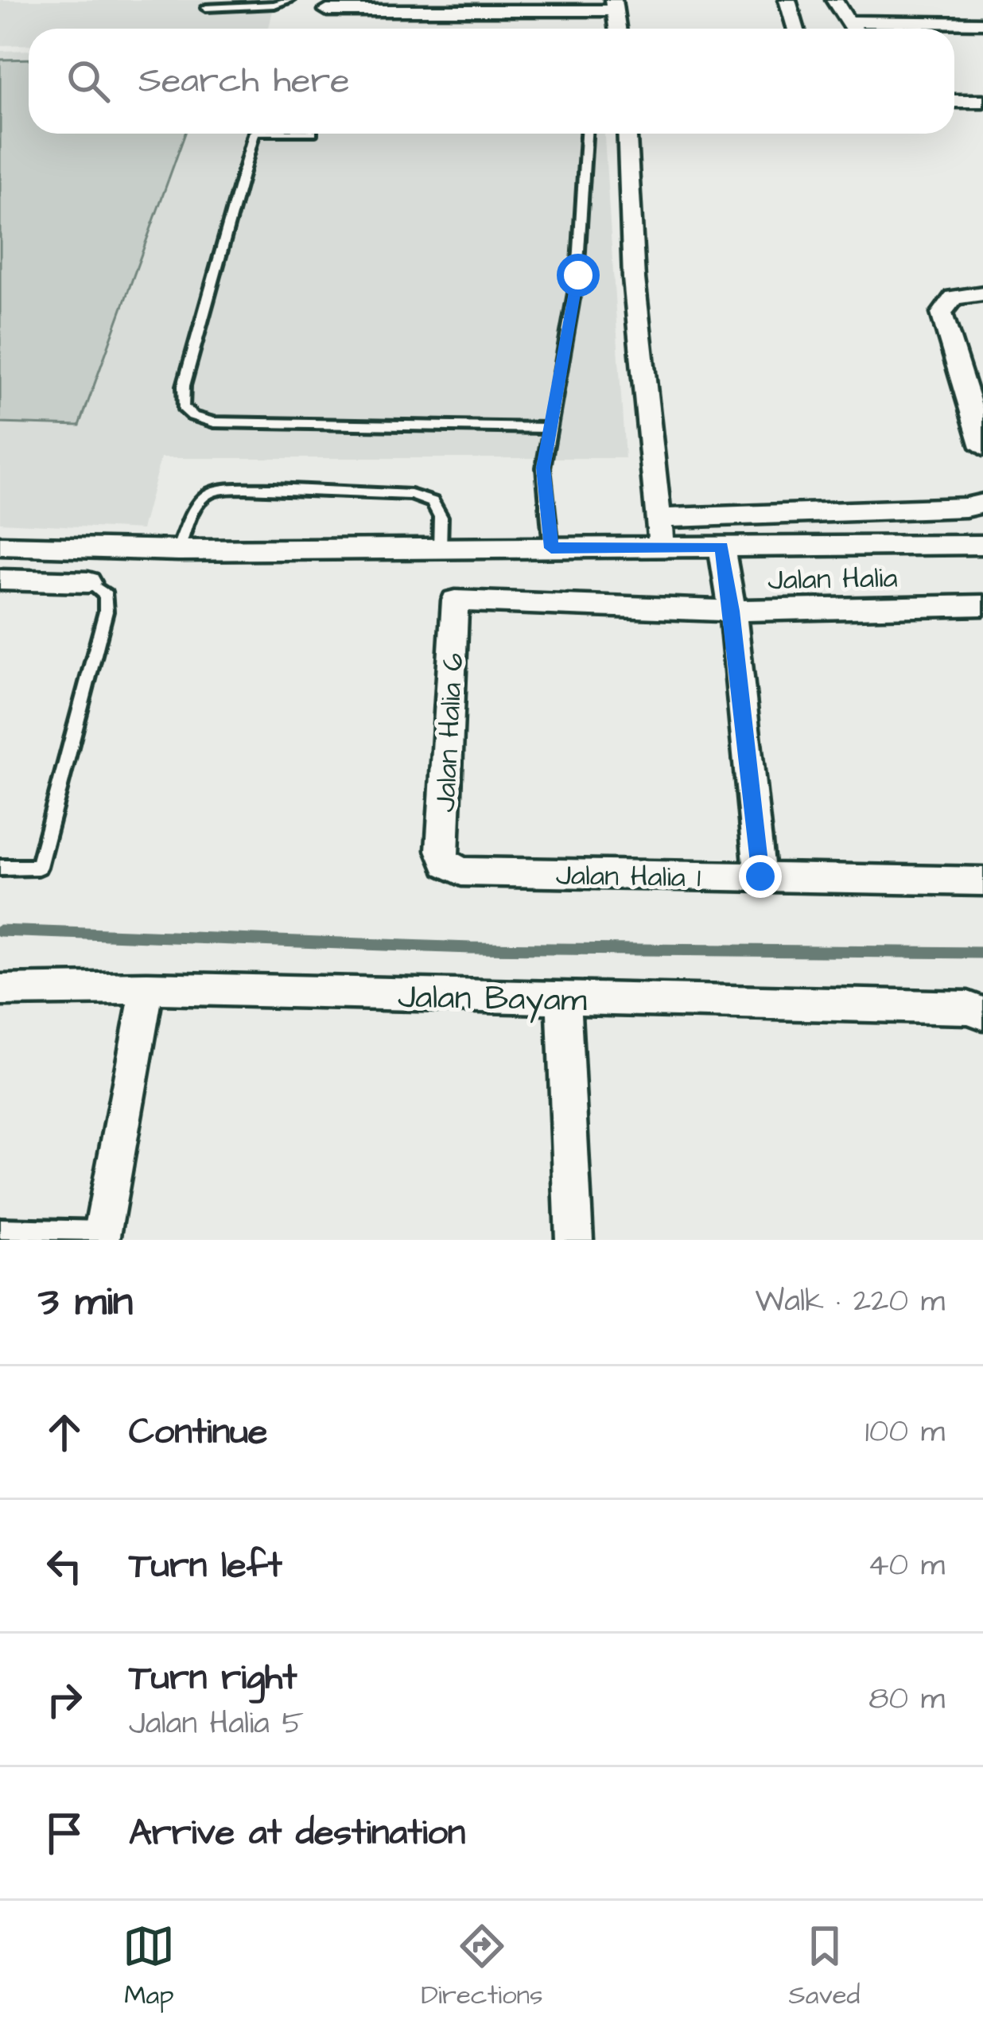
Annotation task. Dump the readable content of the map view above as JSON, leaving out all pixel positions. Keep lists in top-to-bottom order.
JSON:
{
  "streets": {
    "street": [
      "Jalan Halia",
      "Jalan Halia 6",
      "Jalan Halia 1",
      "Jalan Bayam"
    ]
  },
  "crossings": [
    ["Jalan Halia", "Jalan Halia 6"],
    ["Jalan Halia 6", "Jalan Halia 1"]
  ],
  "page": {
    "search": "Search here",
    "heading": ["3 min", "Walk · 220 m"],
    "list": [
      ["Continue", "100 m"],
      ["Turn left", "40 m"],
      ["Turn right", "Jalan Halia 5", "80 m"],
      "Arrive at destination"
    ],
    "nav": ["Map", "Directions", "Saved"]
  }
}
